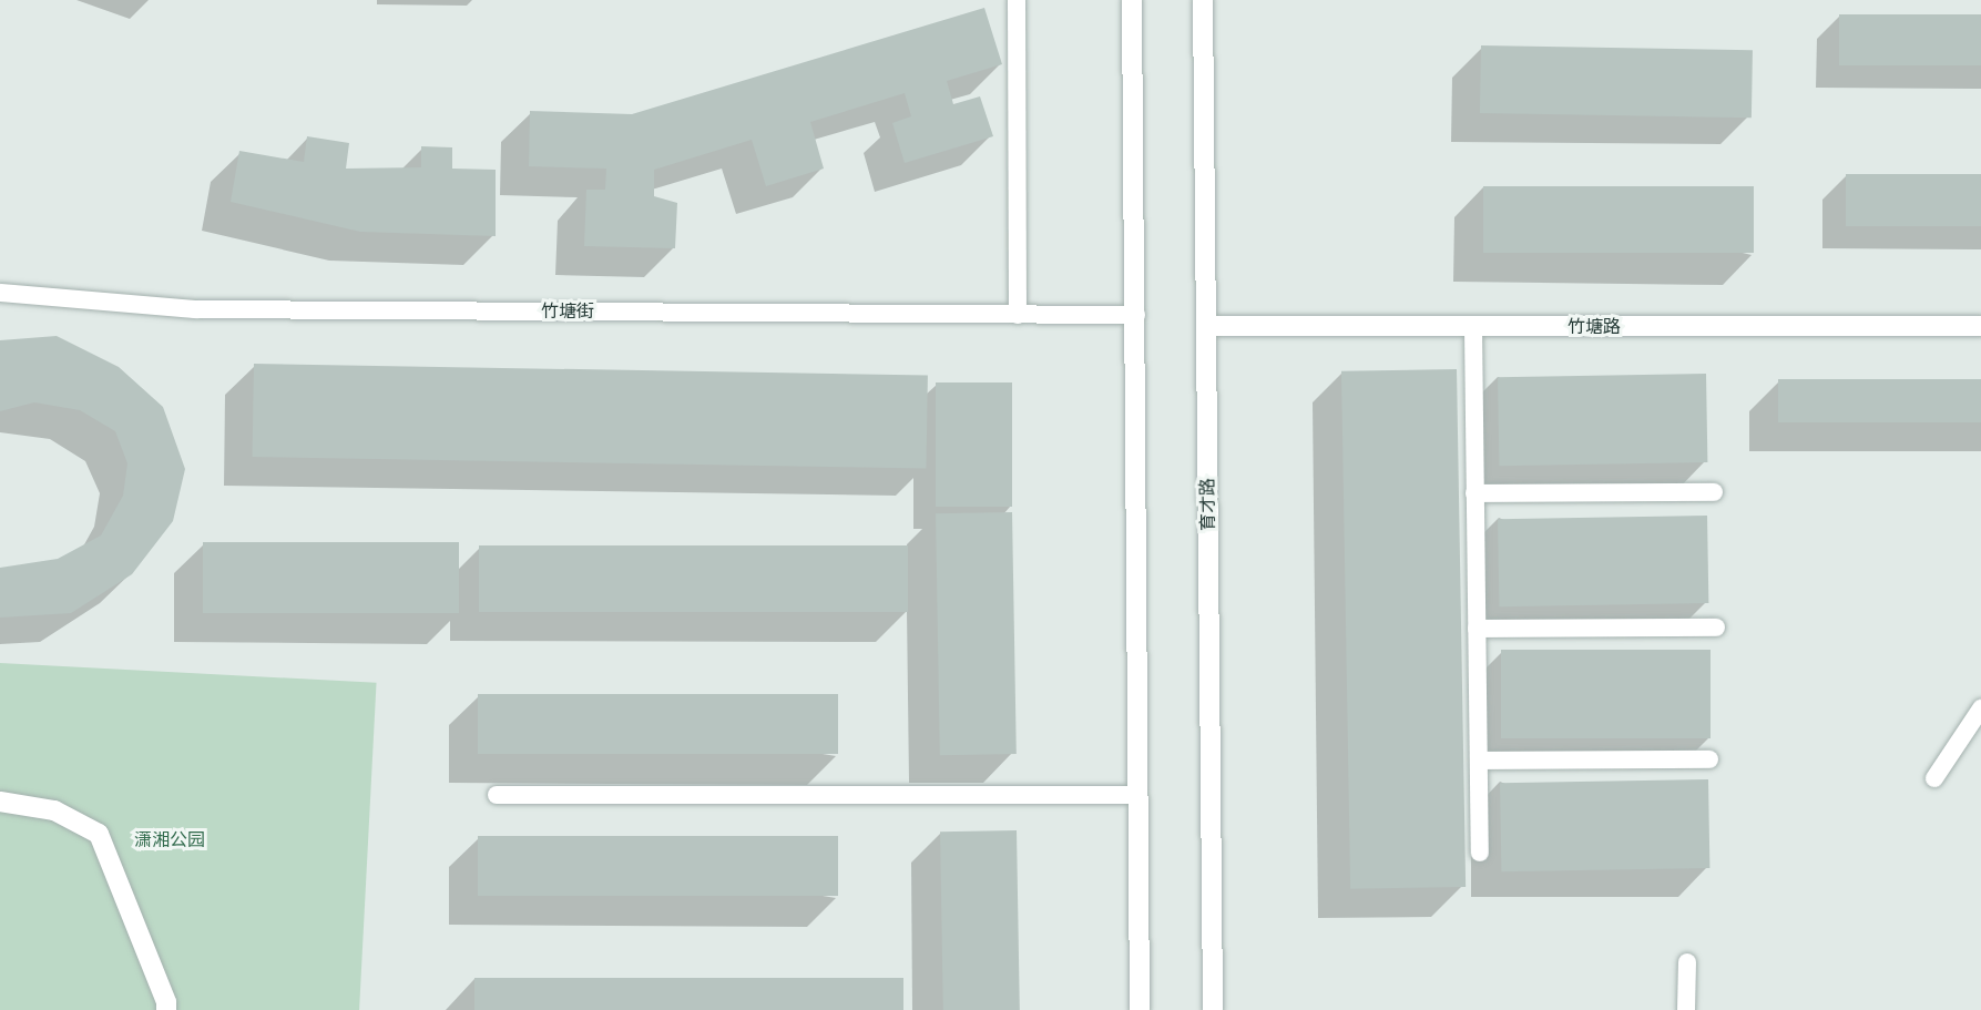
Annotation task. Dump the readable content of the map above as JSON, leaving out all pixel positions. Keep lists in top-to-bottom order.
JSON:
{
  "streets": {
    "main road": ["竹塘路", "育才路"],
    "lane": ["竹塘街"]
  },
  "crossings": [
    ["竹塘路", "育才路"]
  ],
  "parks": ["潇湘公园"]
}
